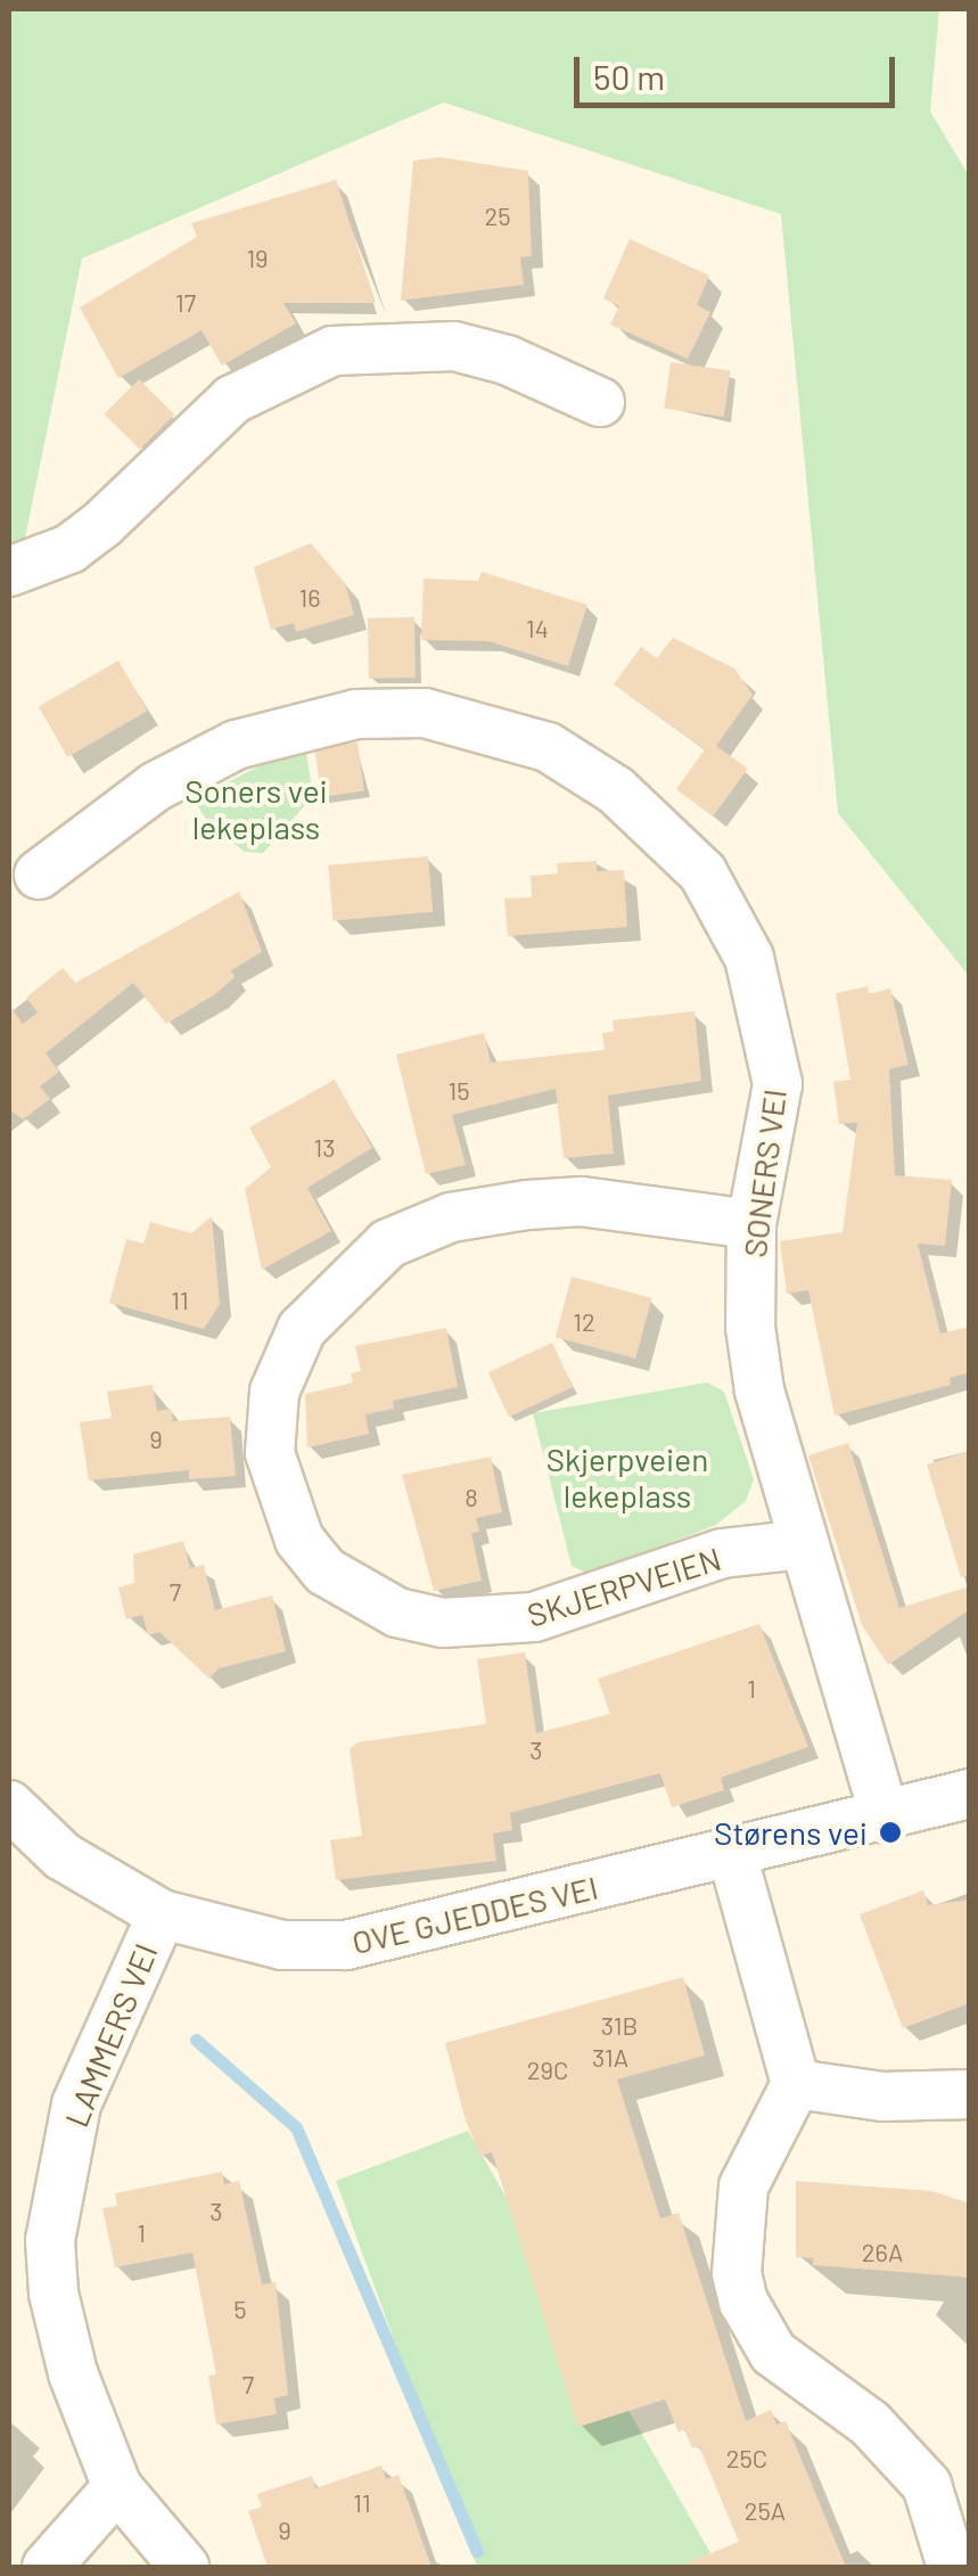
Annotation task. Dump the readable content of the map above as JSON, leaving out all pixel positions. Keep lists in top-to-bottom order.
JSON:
{
  "streets": {
    "street": [
      "SONERS VEI",
      "SKJERPVEIEN",
      "OVE GJEDDES VEI",
      "LAMMERS VEI"
    ]
  },
  "crossings": [
    ["SONERS VEI", "SKJERPVEIEN"],
    ["SONERS VEI", "OVE GJEDDES VEI"],
    ["OVE GJEDDES VEI", "LAMMERS VEI"]
  ],
  "parks": ["Soners vei lekeplass", "Skjerpveien lekeplass"],
  "places": ["Størens vei"],
  "house_numbers": [
    "25",
    "19",
    "17",
    "16",
    "14",
    "15",
    "13",
    "11",
    "12",
    "9",
    "8",
    "7",
    "1",
    "3",
    "31B",
    "31A",
    "29C",
    "3",
    "1",
    "26A",
    "5",
    "7",
    "25C",
    "11",
    "25A",
    "9"
  ],
  "scale_bar": "50 m"
}
